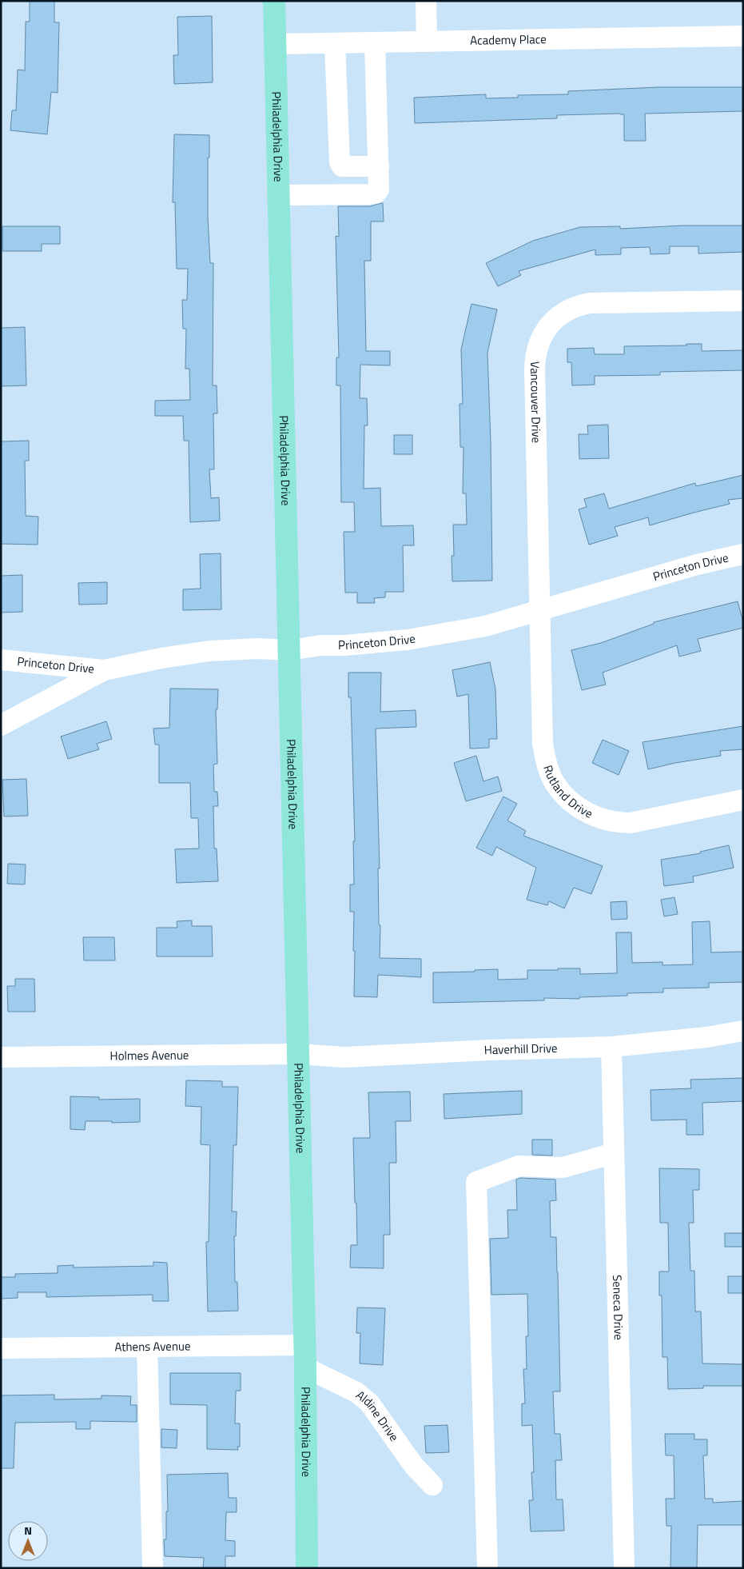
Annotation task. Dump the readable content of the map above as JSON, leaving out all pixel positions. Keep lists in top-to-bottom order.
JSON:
{
  "streets": {
    "main road": ["Philadelphia Drive"],
    "street": [
      "Academy Place",
      "Vancouver Drive",
      "Princeton Drive",
      "Rutland Drive",
      "Haverhill Drive",
      "Holmes Avenue",
      "Seneca Drive",
      "Athens Avenue",
      "Aldine Drive"
    ]
  },
  "crossings": [
    ["Academy Place", "Philadelphia Drive"],
    ["Philadelphia Drive", "Princeton Drive"],
    ["Philadelphia Drive", "Haverhill Drive"],
    ["Philadelphia Drive", "Holmes Avenue"],
    ["Philadelphia Drive", "Athens Avenue"],
    ["Philadelphia Drive", "Aldine Drive"],
    ["Vancouver Drive", "Princeton Drive"],
    ["Vancouver Drive", "Rutland Drive"],
    ["Princeton Drive", "Rutland Drive"],
    ["Haverhill Drive", "Holmes Avenue"],
    ["Haverhill Drive", "Seneca Drive"]
  ],
  "north": "top"
}
